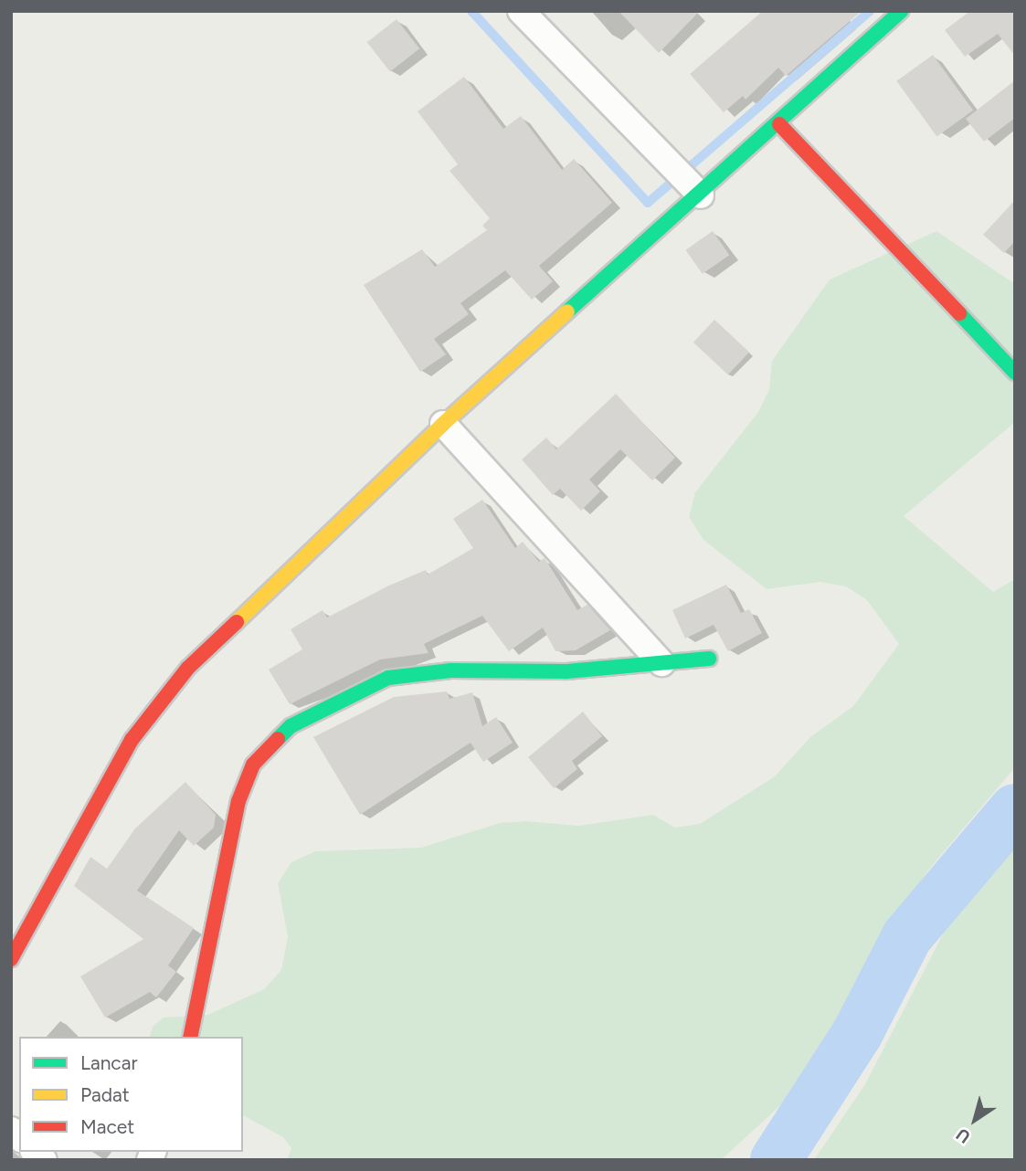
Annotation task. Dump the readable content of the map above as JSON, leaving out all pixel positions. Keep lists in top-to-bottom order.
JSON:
{
  "legend": ["Lancar", "Padat", "Macet"],
  "north": "bottom left"
}
